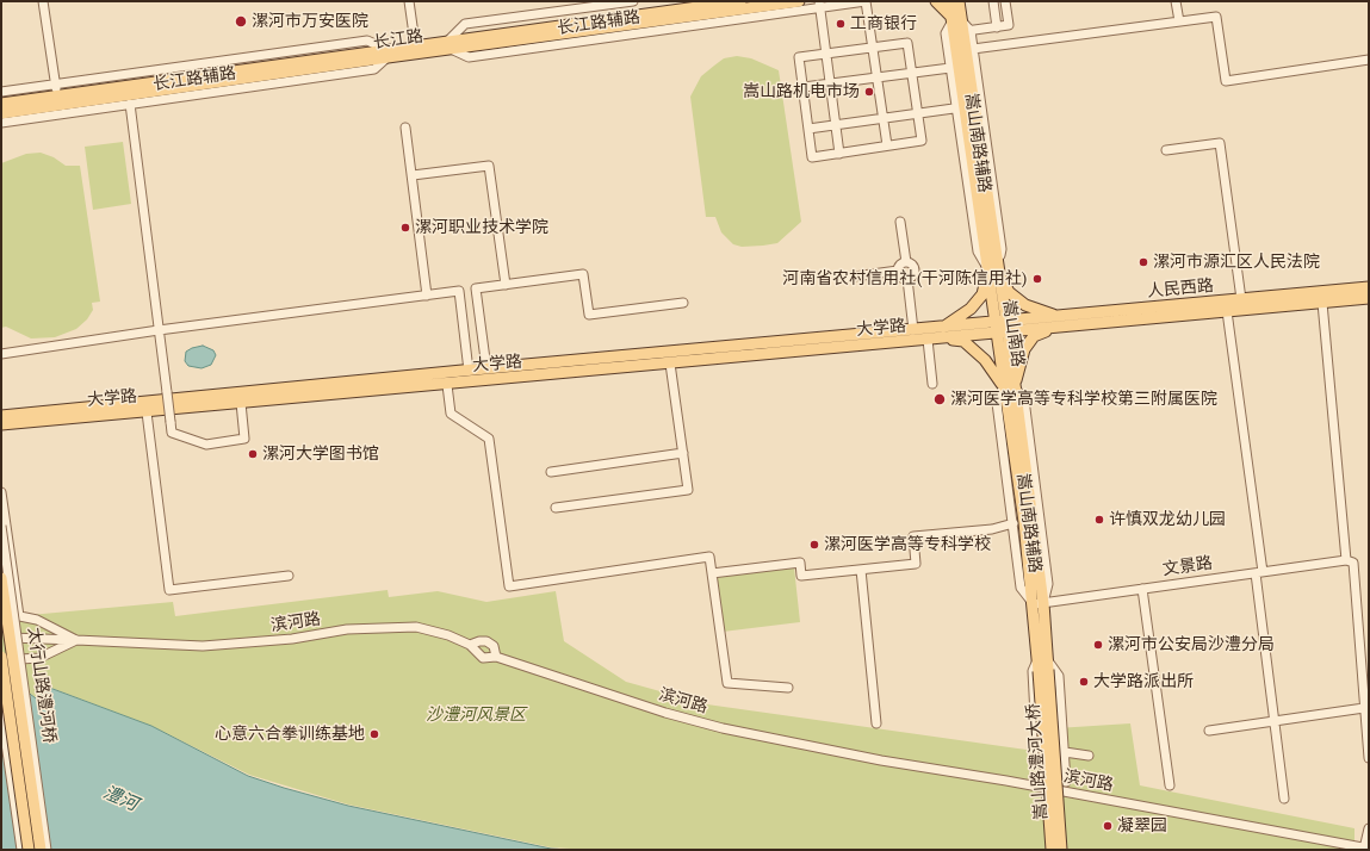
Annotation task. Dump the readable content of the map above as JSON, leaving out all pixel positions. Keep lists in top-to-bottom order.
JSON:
{
  "streets": {
    "main road": [
      "长江路",
      "人民西路",
      "大学路",
      "嵩山南路",
      "太行山路澧河桥",
      "嵩山路澧河大桥"
    ],
    "street": [
      "长江路辅路",
      "嵩山南路辅路",
      "文景路",
      "滨河路"
    ]
  },
  "crossings": [
    ["长江路辅路", "长江路"],
    ["嵩山南路辅路", "嵩山南路"],
    ["嵩山南路辅路", "文景路"],
    ["人民西路", "大学路"],
    ["人民西路", "嵩山南路"],
    ["大学路", "嵩山南路"],
    ["嵩山南路", "文景路"],
    ["嵩山南路", "嵩山路澧河大桥"],
    ["滨河路", "太行山路澧河桥"]
  ],
  "water": ["澧河"],
  "parks": ["沙澧河风景区"],
  "places": [
    "漯河市万安医院",
    "工商银行",
    "嵩山路机电市场",
    "漯河职业技术学院",
    "漯河市源汇区人民法院",
    "河南省农村信用社(干河陈信用社)",
    "漯河医学高等专科学校第三附属医院",
    "漯河大学图书馆",
    "许慎双龙幼儿园",
    "漯河医学高等专科学校",
    "漯河市公安局沙澧分局",
    "大学路派出所",
    "心意六合拳训练基地",
    "凝翠园"
  ]
}
